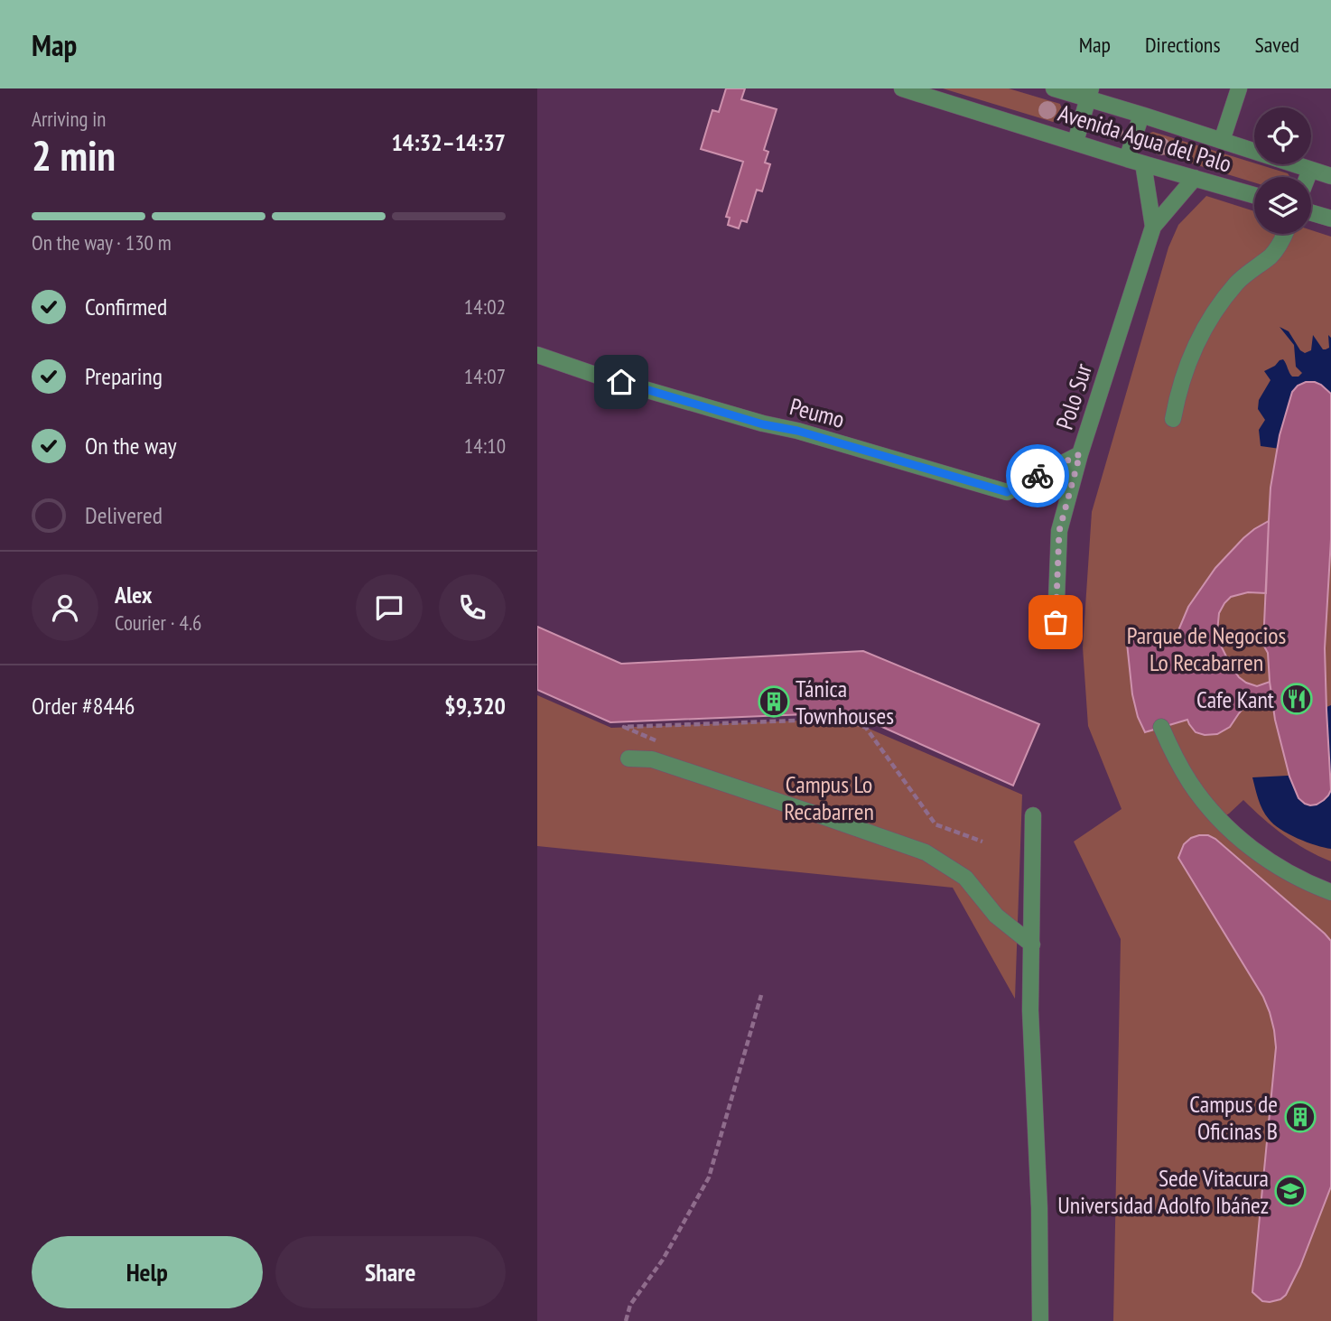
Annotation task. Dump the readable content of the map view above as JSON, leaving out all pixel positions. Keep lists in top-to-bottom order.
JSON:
{
  "streets": {
    "street": ["Avenida Agua del Palo", "Polo Sur", "Peumo"]
  },
  "crossings": [
    ["Avenida Agua del Palo", "Polo Sur"],
    ["Polo Sur", "Peumo"]
  ],
  "parks": ["Parque de Negocios Lo Recabarren", "Campus Lo Recabarren"],
  "places": {
    "restaurant": ["Cafe Kant"],
    "building": ["Tánica Townhouses", "Campus de Oficinas B"],
    "school or university": ["Sede Vitacura Universidad Adolfo Ibáñez"]
  },
  "page": {
    "header": "Map",
    "nav": ["Map", "Directions", "Saved"],
    "heading": ["2 min", "Arriving in", "14:32–14:37"],
    "panel": [
      "Alex",
      "Courier · 4.6",
      "Order #8446",
      "$9,320"
    ],
    "bar": "On the way · 130 m",
    "list": [
      ["Confirmed", "14:02"],
      ["Preparing", "14:07"],
      ["On the way", "14:10"],
      "Delivered"
    ],
    "buttons": ["Help", "Share"]
  }
}
